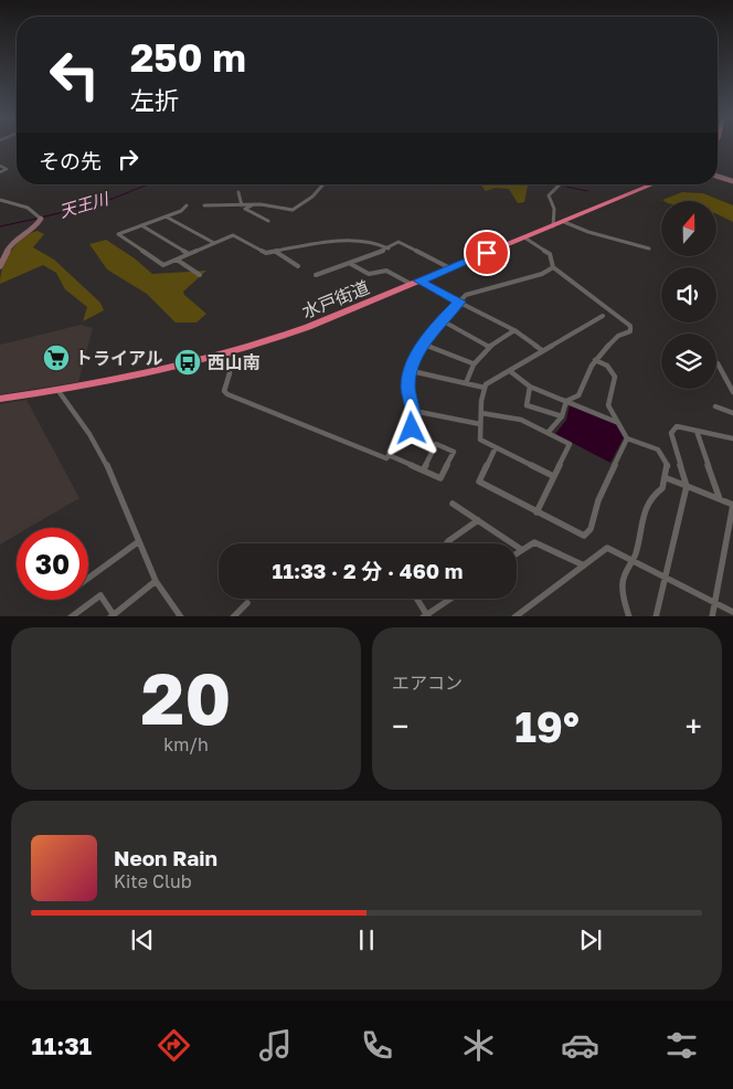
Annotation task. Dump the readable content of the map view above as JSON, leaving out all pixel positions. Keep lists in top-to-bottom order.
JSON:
{
  "streets": {
    "highway": ["水戸街道"]
  },
  "water": ["天王川"],
  "places": {
    "supermarket": ["トライアル"],
    "bus stop": ["西山南"]
  },
  "north": "top",
  "page": {
    "turn": ["250 m", "左折"],
    "then": "その先",
    "limit": "30",
    "trip": "11:33 · 2 分 · 460 m",
    "tile": [
      ["20", "km/h"],
      "エアコン"
    ],
    "heat": ["−", "19°", "+"],
    "song": ["Neon Rain", "Kite Club"],
    "tabs": "11:31"
  }
}
